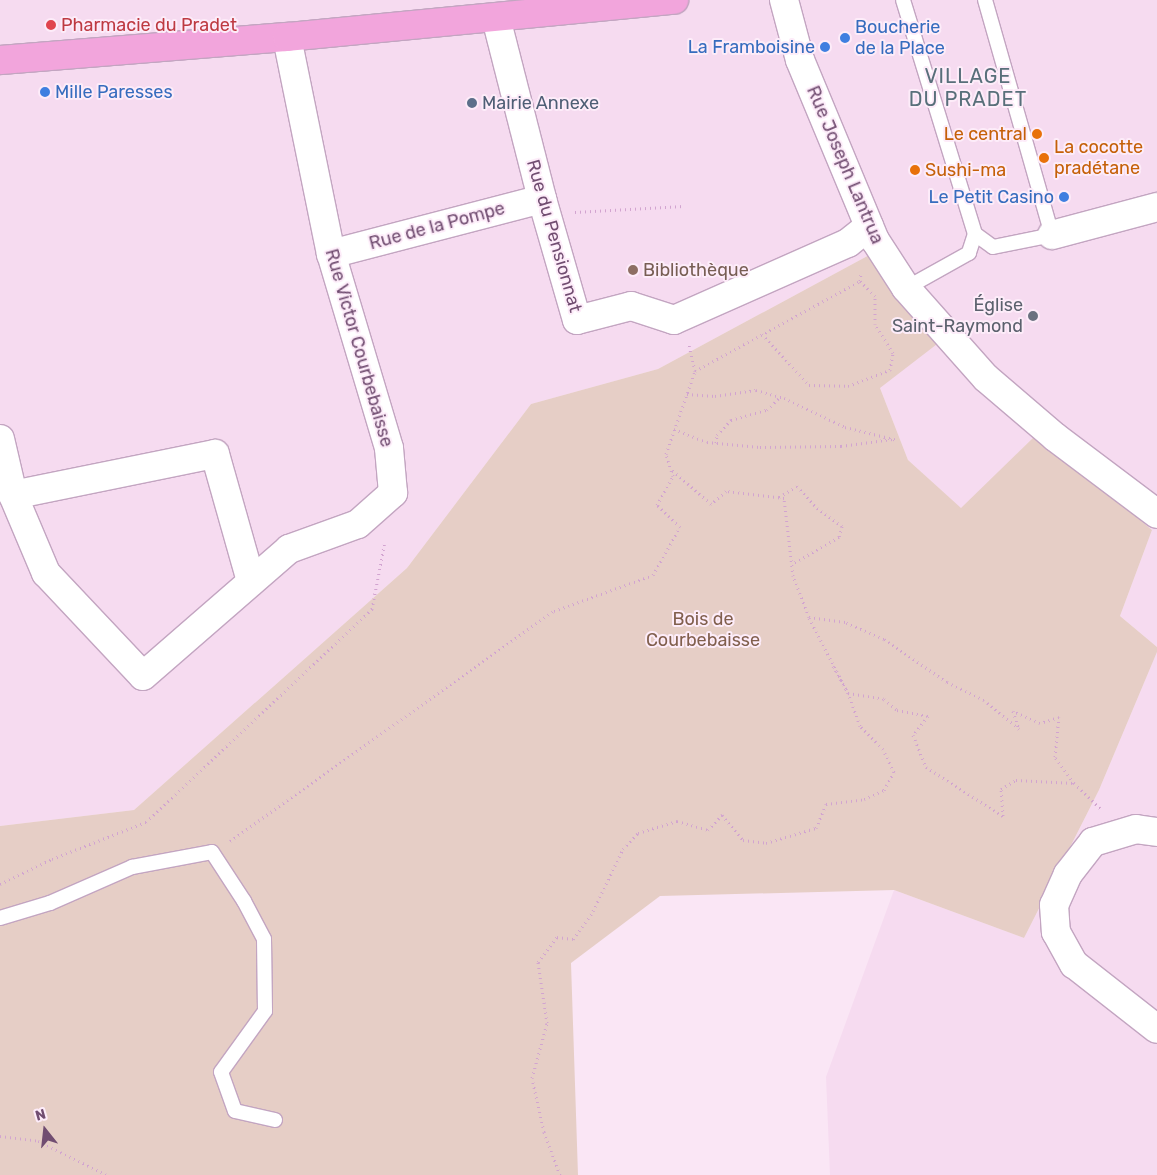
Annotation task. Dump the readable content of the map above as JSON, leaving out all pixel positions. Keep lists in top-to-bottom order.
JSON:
{
  "streets": {
    "street": [
      "Rue Joseph Lantrua",
      "Rue de la Pompe",
      "Rue du Pensionnat",
      "Rue Victor Courbebaisse"
    ]
  },
  "crossings": [
    ["Rue de la Pompe", "Rue du Pensionnat"],
    ["Rue de la Pompe", "Rue Victor Courbebaisse"]
  ],
  "districts": ["VILLAGE DU PRADET"],
  "parks": ["Bois de Courbebaisse"],
  "places": [
    "Pharmacie du Pradet",
    "Boucherie de la Place",
    "La Framboisine",
    "Mille Paresses",
    "Mairie Annexe",
    "Le central",
    "La cocotte pradétane",
    "Sushi-ma",
    "Le Petit Casino",
    "Bibliothèque",
    "Église Saint-Raymond"
  ],
  "north": "top"
}
